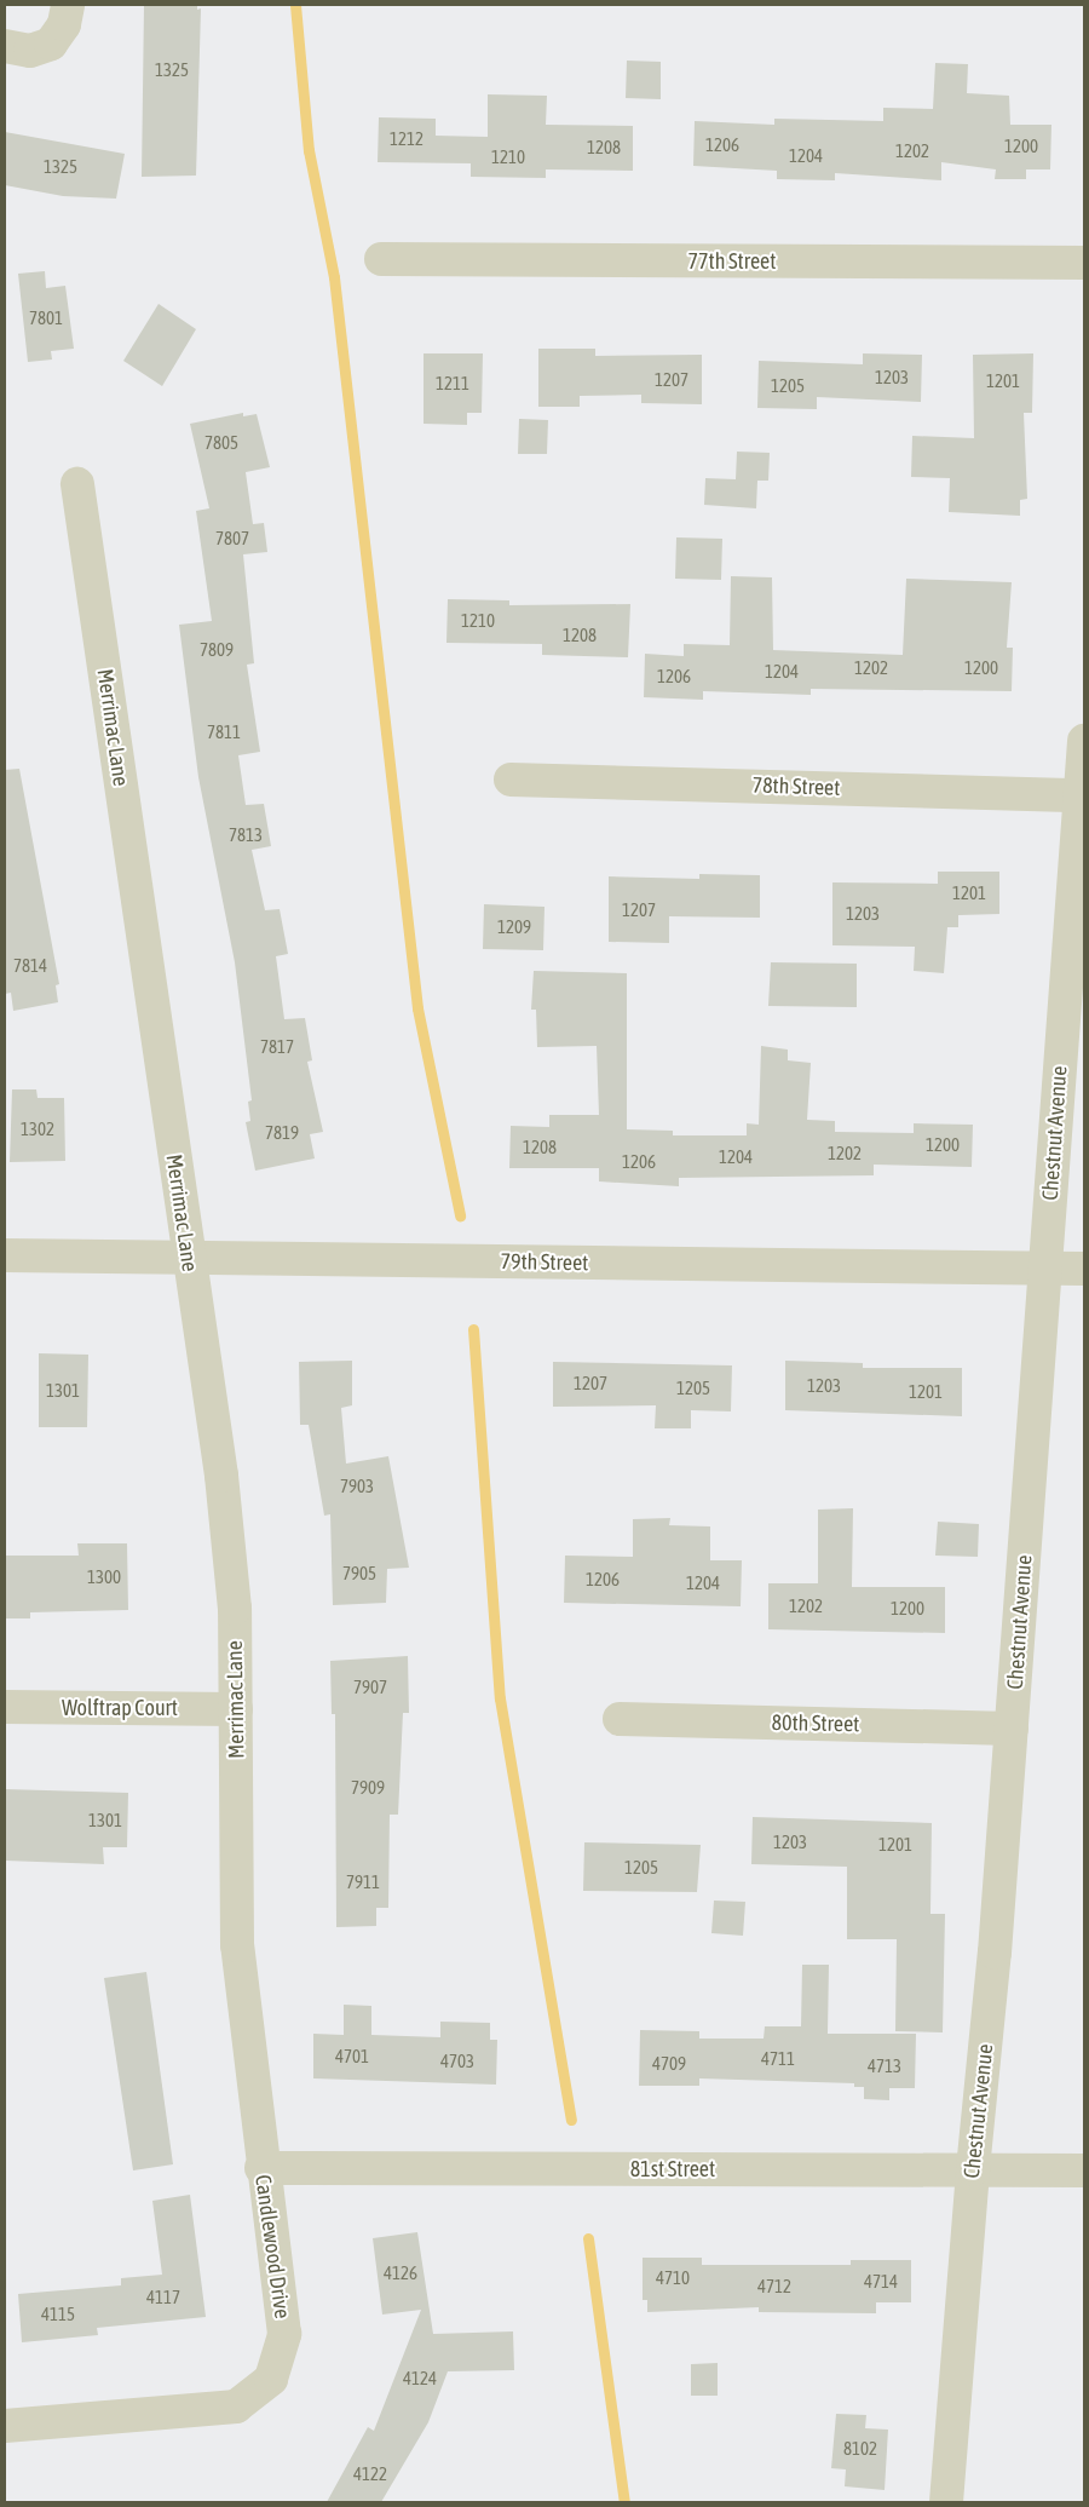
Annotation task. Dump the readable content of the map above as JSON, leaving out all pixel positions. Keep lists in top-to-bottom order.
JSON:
{
  "streets": {
    "street": [
      "77th Street",
      "Merrimac Lane",
      "78th Street",
      "Chestnut Avenue",
      "79th Street",
      "Wolftrap Court",
      "80th Street",
      "81st Street",
      "Candlewood Drive"
    ]
  },
  "crossings": [
    ["Merrimac Lane", "79th Street"],
    ["Merrimac Lane", "Wolftrap Court"],
    ["Merrimac Lane", "Candlewood Drive"],
    ["78th Street", "Chestnut Avenue"],
    ["Chestnut Avenue", "79th Street"],
    ["Chestnut Avenue", "80th Street"],
    ["Chestnut Avenue", "81st Street"],
    ["81st Street", "Candlewood Drive"]
  ],
  "house_numbers": [
    "1325",
    "1212",
    "1206",
    "1200",
    "1208",
    "1202",
    "1204",
    "1210",
    "1325",
    "7801",
    "1203",
    "1207",
    "1201",
    "1211",
    "1205",
    "7805",
    "7807",
    "1210",
    "1208",
    "7809",
    "1202",
    "1200",
    "1204",
    "1206",
    "7811",
    "7813",
    "1201",
    "1207",
    "1203",
    "1209",
    "7814",
    "7817",
    "1302",
    "7819",
    "1200",
    "1208",
    "1202",
    "1204",
    "1206",
    "1207",
    "1203",
    "1205",
    "1301",
    "1201",
    "7903",
    "7905",
    "1300",
    "1206",
    "1204",
    "1202",
    "1200",
    "7907",
    "7909",
    "1301",
    "1203",
    "1201",
    "1205",
    "7911",
    "4701",
    "4711",
    "4703",
    "4709",
    "4713",
    "4126",
    "4710",
    "4714",
    "4712",
    "4117",
    "4115",
    "4124",
    "8102",
    "4122"
  ]
}
